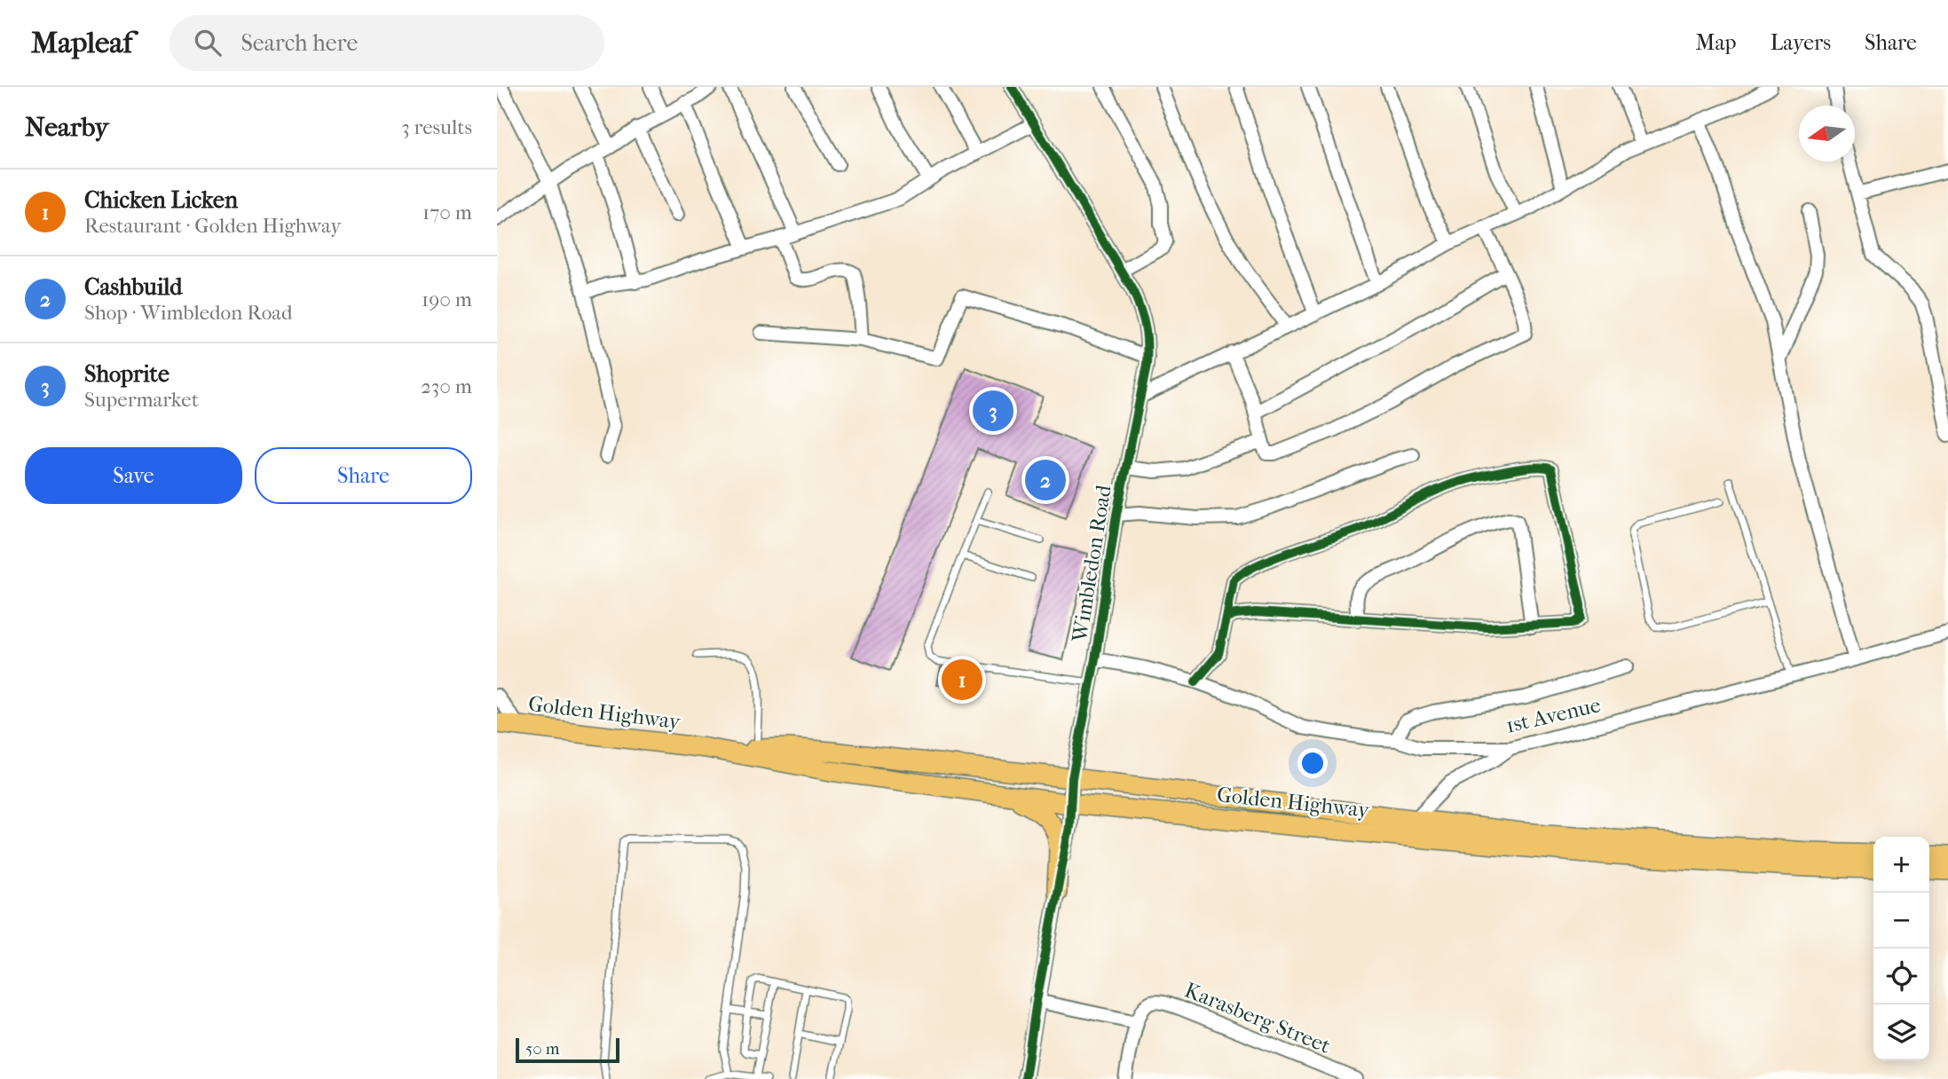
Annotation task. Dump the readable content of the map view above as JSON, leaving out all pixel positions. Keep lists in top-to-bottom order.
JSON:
{
  "streets": {
    "main road": ["Golden Highway"],
    "street": ["Wimbledon Road", "1st Avenue", "Karasberg Street"]
  },
  "crossings": [
    ["Wimbledon Road", "Golden Highway"],
    ["Wimbledon Road", "1st Avenue"]
  ],
  "scale_bar": "50 m",
  "north": "left",
  "page": {
    "header": "Mapleaf",
    "search": "Search here",
    "nav": ["Map", "Layers", "Share"],
    "heading": ["Nearby", "3 results"],
    "list": [
      {
        "mark": "1",
        "name": "Chicken Licken",
        "note": "Restaurant · Golden Highway",
        "value": "170 m"
      },
      {
        "mark": "2",
        "name": "Cashbuild",
        "note": "Shop · Wimbledon Road",
        "value": "190 m"
      },
      {
        "mark": "3",
        "name": "Shoprite",
        "note": "Supermarket",
        "value": "230 m"
      }
    ],
    "pins": ["3", "2", "1"],
    "buttons": ["Save", "Share"],
    "map_buttons": ["+", "−"],
    "scale": "50 m"
  }
}
